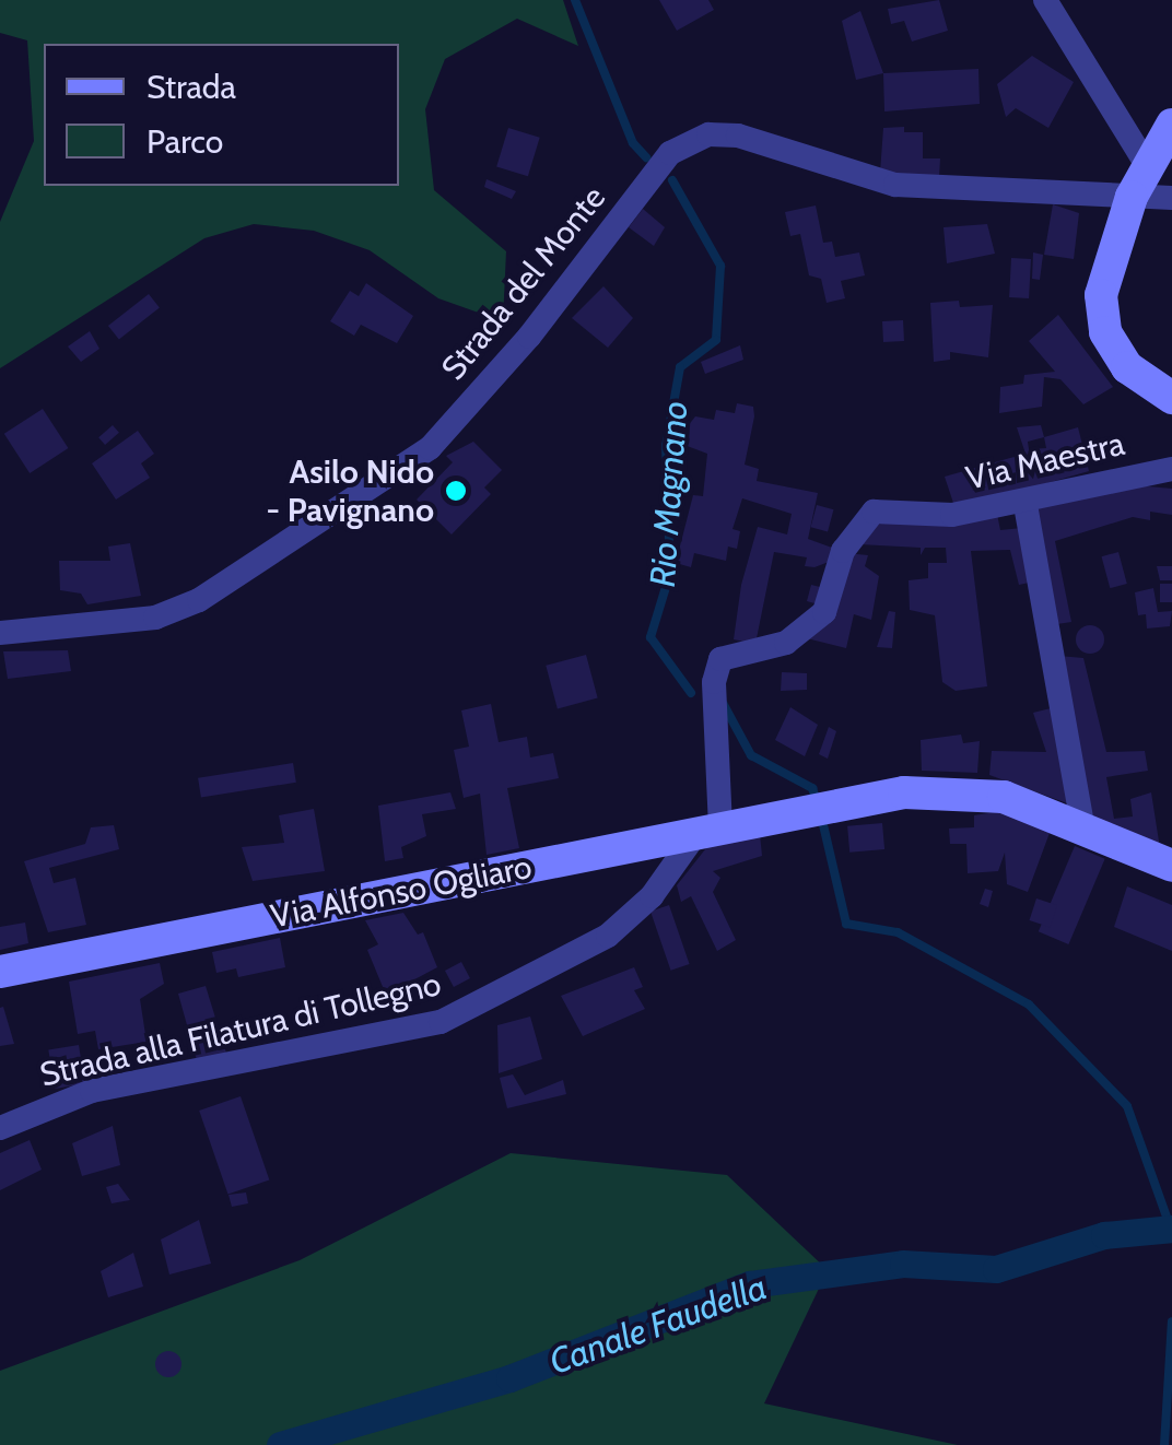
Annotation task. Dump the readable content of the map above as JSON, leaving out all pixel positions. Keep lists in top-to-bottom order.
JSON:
{
  "streets": {
    "main road": ["Via Alfonso Ogliaro"],
    "street": ["Strada del Monte", "Via Maestra", "Strada alla Filatura di Tollegno"]
  },
  "crossings": [
    ["Via Maestra", "Via Alfonso Ogliaro"],
    ["Via Maestra", "Strada alla Filatura di Tollegno"],
    ["Via Alfonso Ogliaro", "Strada alla Filatura di Tollegno"]
  ],
  "water": ["Rio Magnano", "Canale Faudella"],
  "places": ["Asilo Nido - Pavignano"],
  "legend": ["Strada", "Parco"]
}
